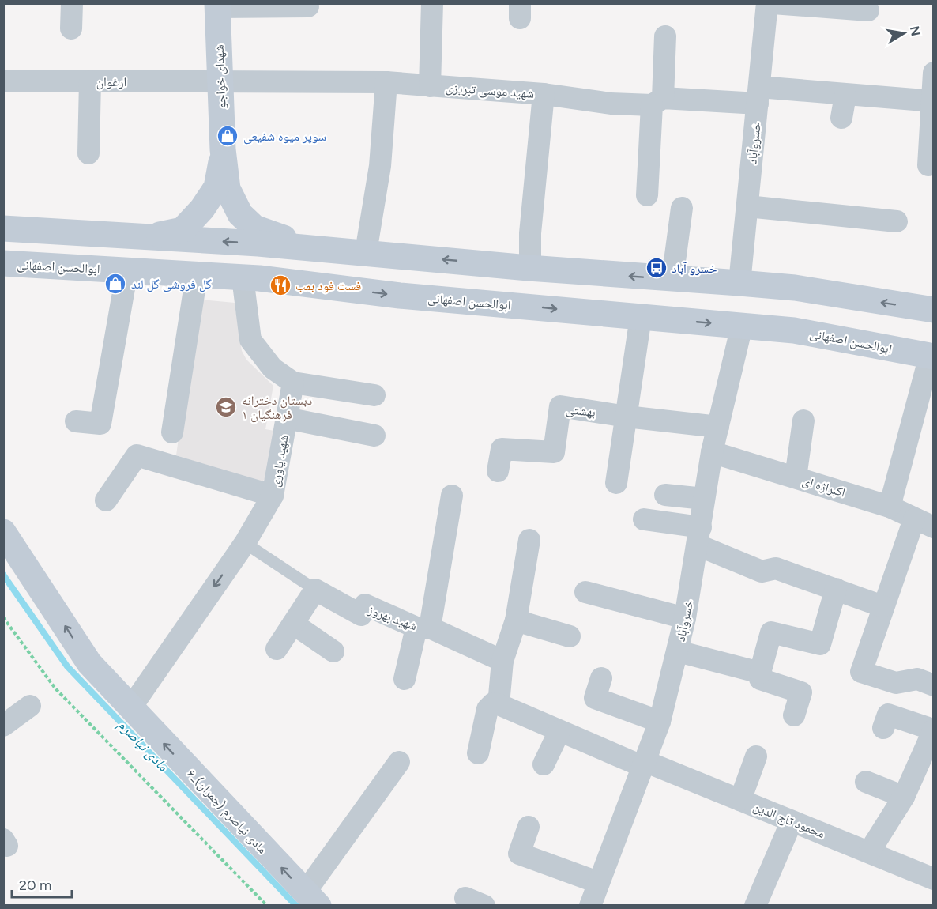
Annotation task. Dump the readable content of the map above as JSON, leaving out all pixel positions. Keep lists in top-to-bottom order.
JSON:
{
  "streets": {
    "main road": ["شهدای خواجو", "ابوالحسن اصفهانی", "۶_مادی نیاصرم (چمران)"],
    "street": [
      "ارغوان",
      "شهید موسی تبریزی",
      "خسروآباد",
      "بهشتی",
      "شهید یاوری",
      "اکبراژه ای",
      "شهید بهروز",
      "محمود تاج الدین"
    ]
  },
  "crossings": [
    ["شهدای خواجو", "ارغوان"],
    ["شهدای خواجو", "شهید موسی تبریزی"],
    ["ارغوان", "شهید موسی تبریزی"],
    ["شهید موسی تبریزی", "خسروآباد"],
    ["خسروآباد", "ابوالحسن اصفهانی"],
    ["خسروآباد", "بهشتی"],
    ["خسروآباد", "اکبراژه ای"],
    ["خسروآباد", "محمود تاج الدین"],
    ["شهید یاوری", "شهید بهروز"],
    ["شهید یاوری", "۶_مادی نیاصرم (چمران)"]
  ],
  "one_way": ["۶_مادی نیاصرم (چمران)"],
  "water": ["مادی نیاصرم"],
  "places": {
    "shop": ["سوپر میوه شفیعی", "گل فروشی گل لند"],
    "bus stop": ["خسرو آباد"],
    "restaurant": ["فست فود بمب"],
    "school or university": ["دبستان دخترانه فرهنگیان ۱"]
  },
  "scale_bar": "20 m",
  "north": "right"
}
